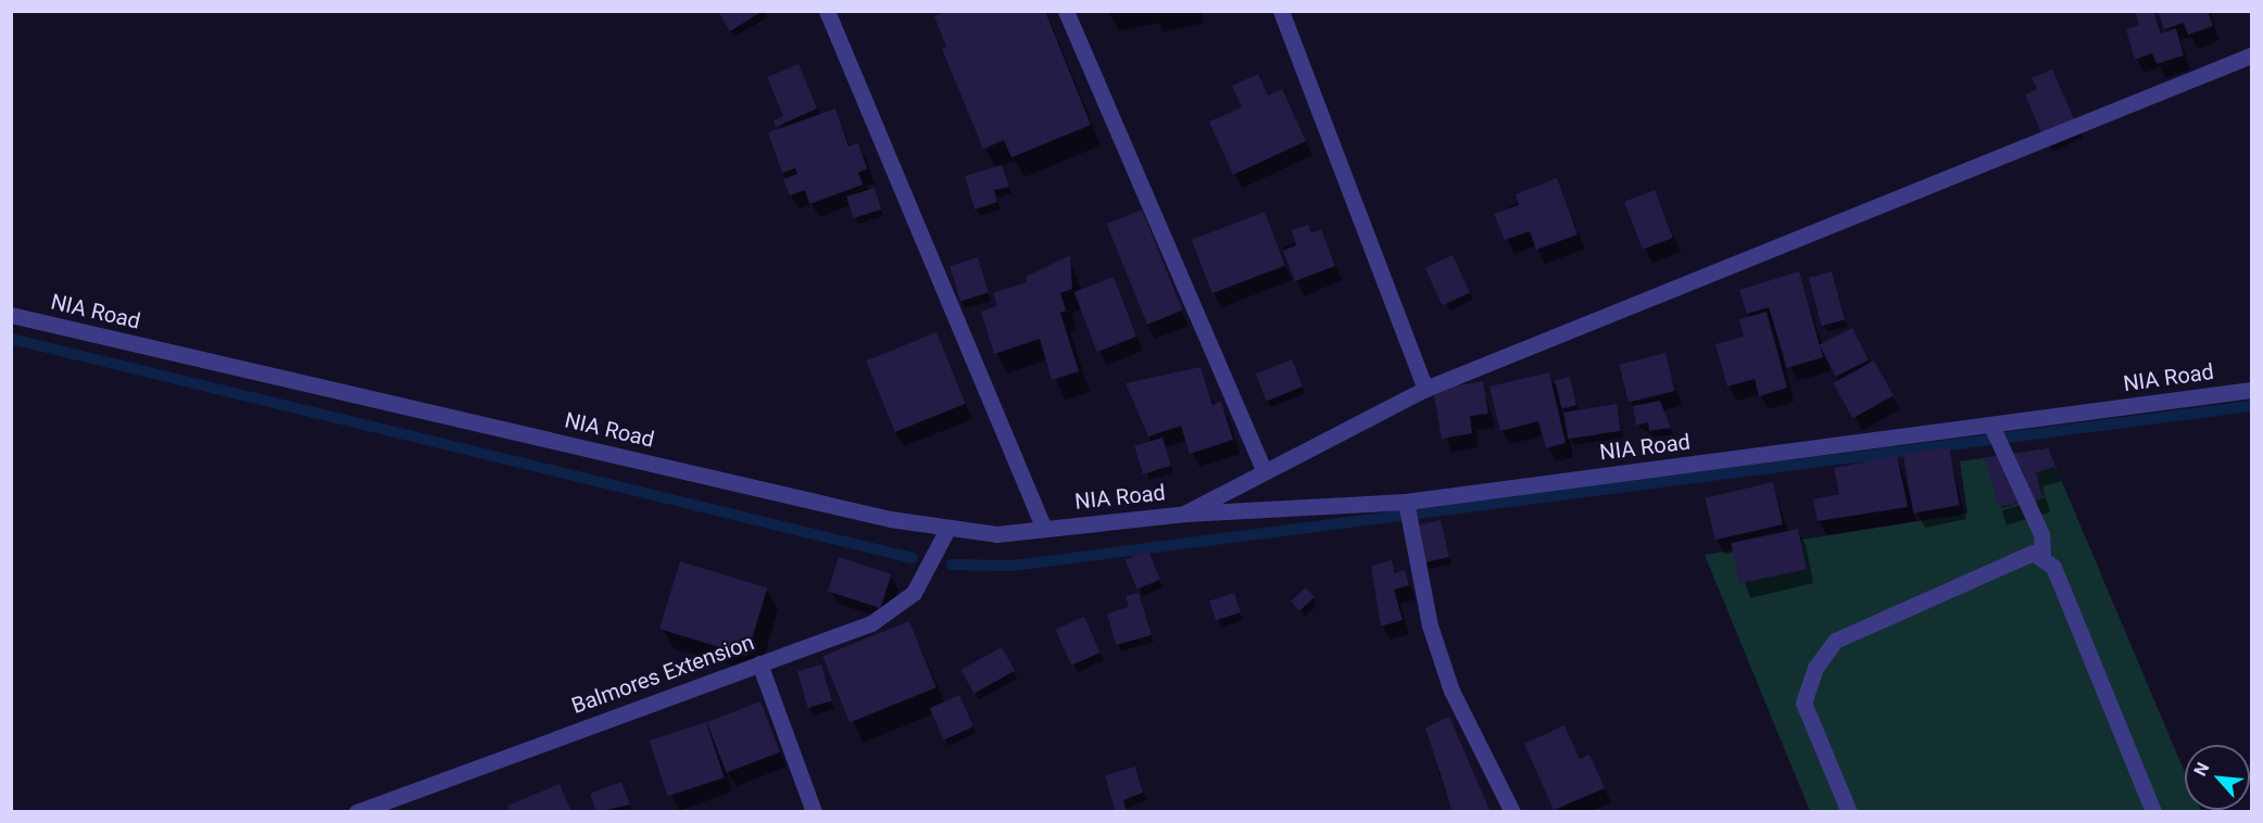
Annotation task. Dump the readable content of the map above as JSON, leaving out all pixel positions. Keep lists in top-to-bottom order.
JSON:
{
  "streets": {
    "street": ["NIA Road", "Balmores Extension"]
  },
  "crossings": [
    ["NIA Road", "Balmores Extension"]
  ],
  "north": "top left"
}
